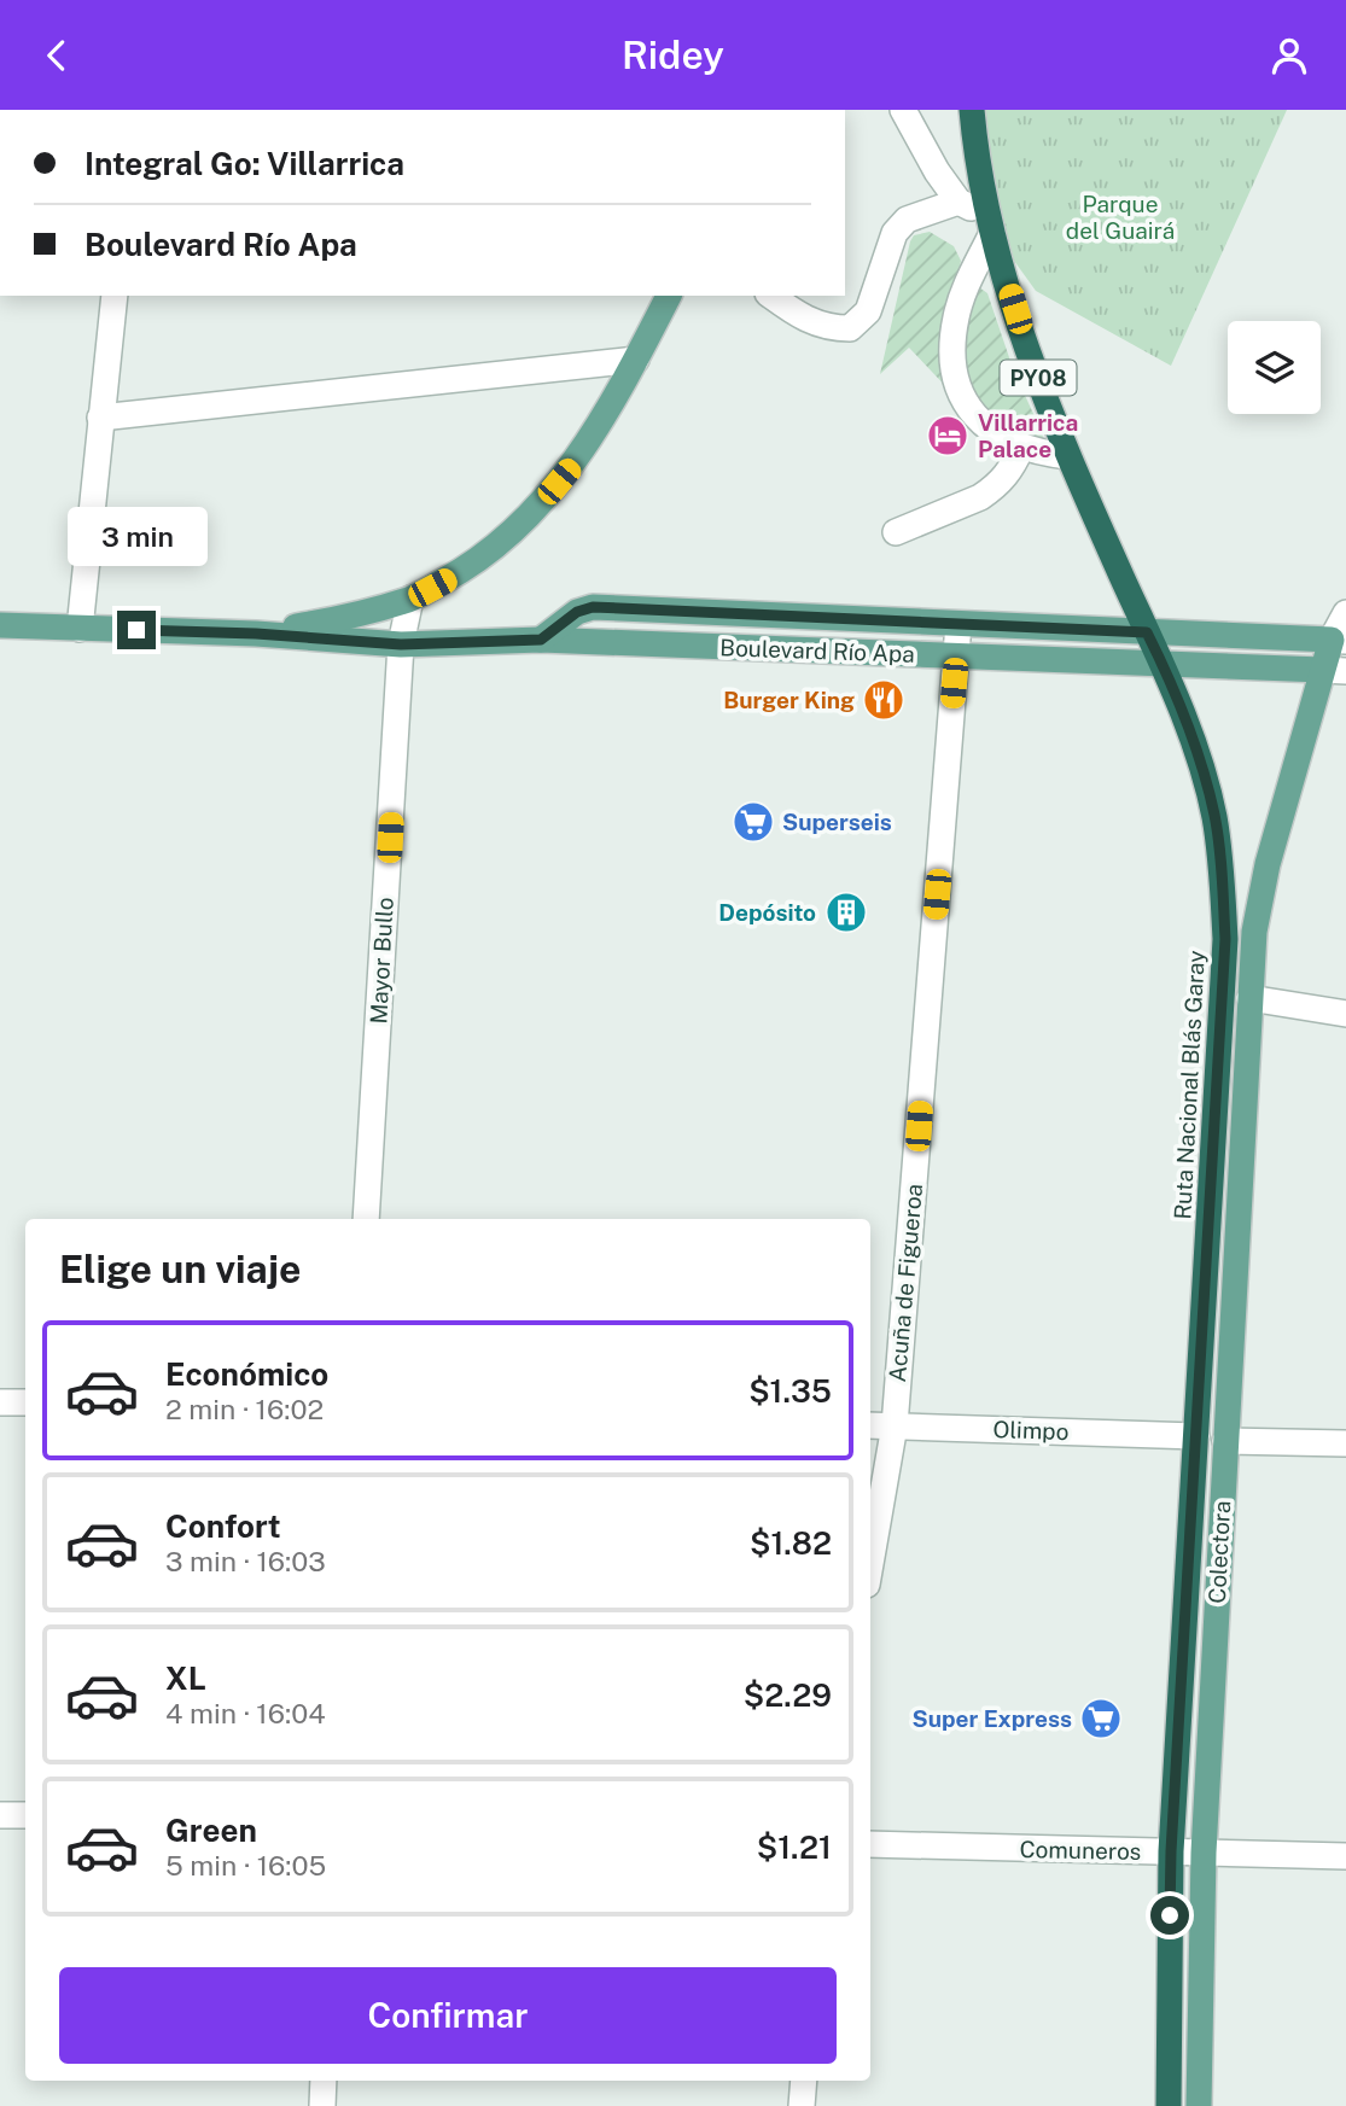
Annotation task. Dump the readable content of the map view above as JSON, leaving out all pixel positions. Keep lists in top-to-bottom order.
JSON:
{
  "streets": {
    "highway": ["PY08", "Ruta Nacional Blás Garay"],
    "main road": ["Boulevard Río Apa", "Colectora"],
    "street": [
      "Mayor Bullo",
      "Acuña de Figueroa",
      "Olimpo",
      "Comuneros"
    ]
  },
  "crossings": [
    ["Boulevard Río Apa", "Mayor Bullo"],
    ["Boulevard Río Apa", "Ruta Nacional Blás Garay"],
    ["Boulevard Río Apa", "Acuña de Figueroa"],
    ["Boulevard Río Apa", "Colectora"],
    ["Ruta Nacional Blás Garay", "Olimpo"],
    ["Ruta Nacional Blás Garay", "Comuneros"],
    ["Acuña de Figueroa", "Olimpo"],
    ["Colectora", "Comuneros"]
  ],
  "parks": ["Parque del Guairá"],
  "places": {
    "hotel": ["Villarrica Palace"],
    "restaurant": ["Burger King"],
    "supermarket": ["Superseis", "Super Express"],
    "building": ["Depósito"]
  },
  "page": {
    "header": "Ridey",
    "banner": ["Integral Go: Villarrica", "Boulevard Río Apa"],
    "bubble": "3 min",
    "heading": "Elige un viaje",
    "list": [
      {
        "name": "Económico",
        "note": "2 min · 16:02",
        "value": "$1.35"
      },
      {
        "name": "Confort",
        "note": "3 min · 16:03",
        "value": "$1.82"
      },
      {
        "name": "XL",
        "note": "4 min · 16:04",
        "value": "$2.29"
      },
      {
        "name": "Green",
        "note": "5 min · 16:05",
        "value": "$1.21"
      }
    ],
    "buttons": "Confirmar"
  }
}
